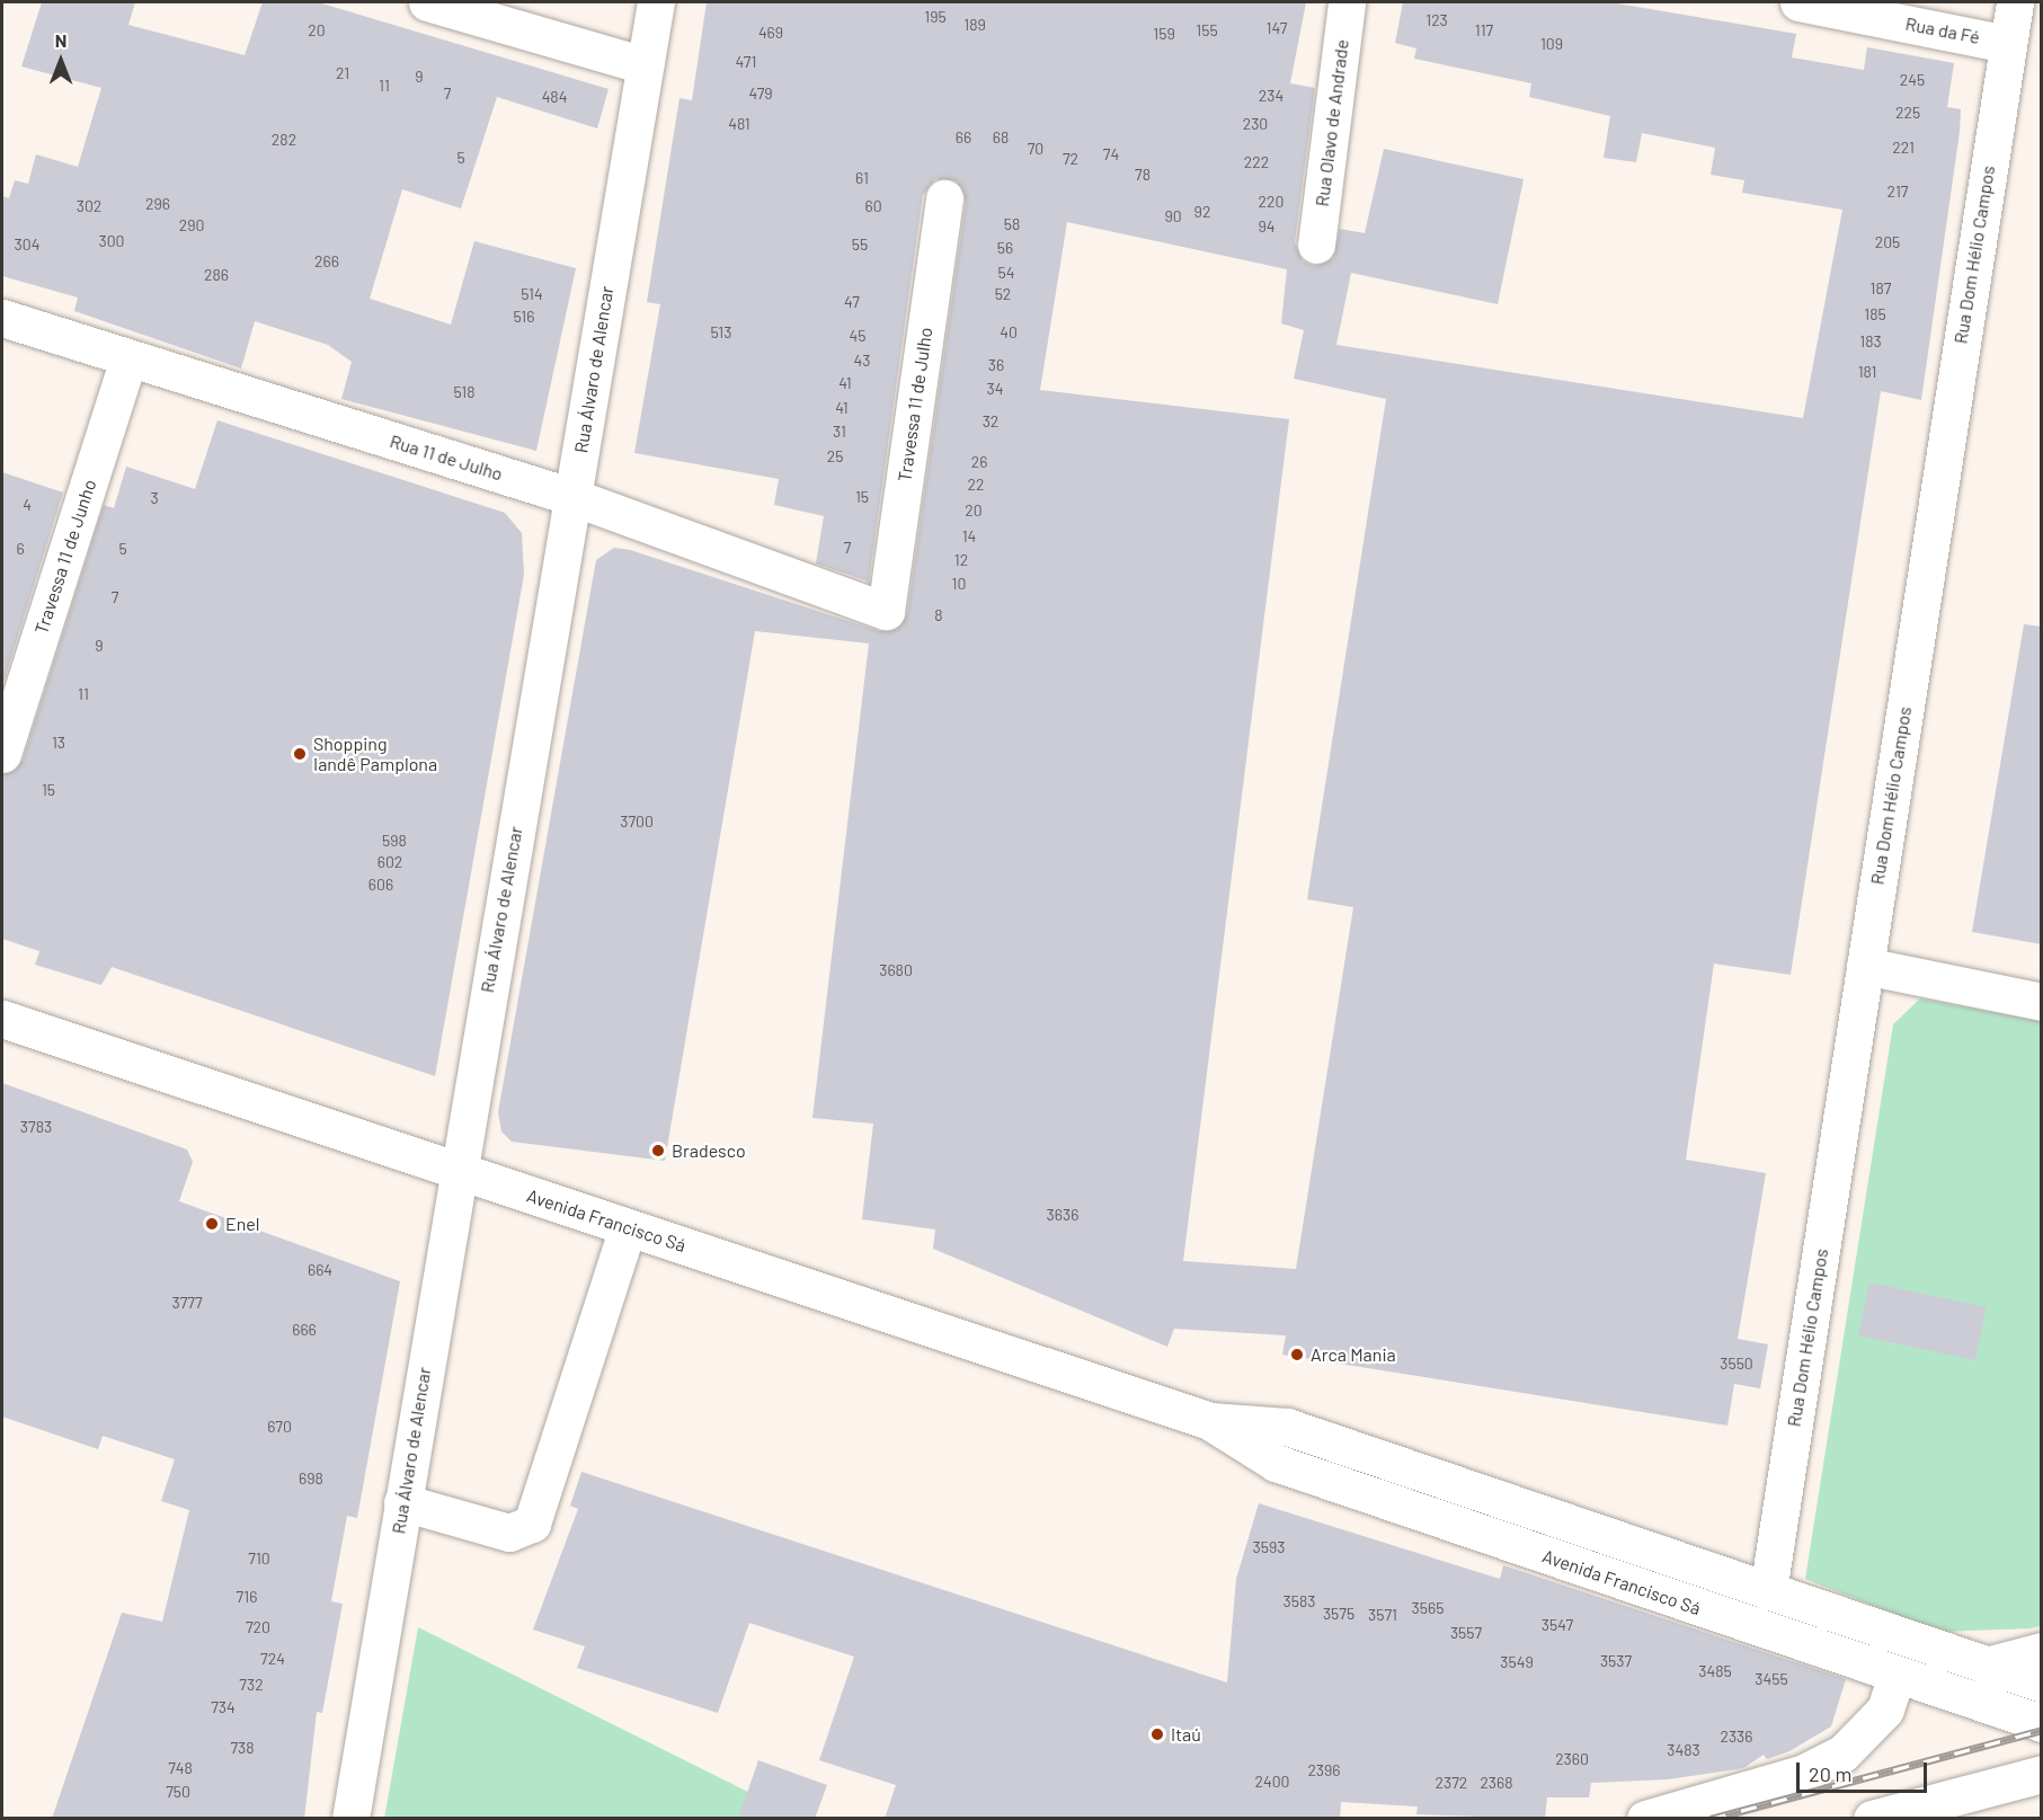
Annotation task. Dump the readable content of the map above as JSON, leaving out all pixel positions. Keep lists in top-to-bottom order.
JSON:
{
  "streets": {
    "street": [
      "Rua da Fé",
      "Rua Olavo de Andrade",
      "Rua Dom Hélio Campos",
      "Rua Álvaro de Alencar",
      "Travessa 11 de Julho",
      "Rua 11 de Julho",
      "Travessa 11 de Junho",
      "Avenida Francisco Sá"
    ]
  },
  "crossings": [
    ["Rua da Fé", "Rua Dom Hélio Campos"],
    ["Rua Dom Hélio Campos", "Avenida Francisco Sá"],
    ["Rua Álvaro de Alencar", "Rua 11 de Julho"],
    ["Rua Álvaro de Alencar", "Avenida Francisco Sá"],
    ["Travessa 11 de Julho", "Rua 11 de Julho"],
    ["Rua 11 de Julho", "Travessa 11 de Junho"]
  ],
  "places": [
    "Shopping Iandê Pamplona",
    "Bradesco",
    "Enel",
    "Arca Mania",
    "Itaú"
  ],
  "house_numbers": [
    "195",
    "123",
    "189",
    "147",
    "20",
    "155",
    "117",
    "469",
    "159",
    "109",
    "471",
    "21",
    "9",
    "245",
    "11",
    "7",
    "479",
    "234",
    "484",
    "225",
    "481",
    "230",
    "66",
    "68",
    "282",
    "221",
    "70",
    "74",
    "5",
    "72",
    "222",
    "78",
    "61",
    "217",
    "220",
    "296",
    "302",
    "60",
    "92",
    "90",
    "58",
    "290",
    "94",
    "300",
    "205",
    "304",
    "55",
    "56",
    "266",
    "54",
    "286",
    "187",
    "514",
    "52",
    "47",
    "185",
    "516",
    "513",
    "40",
    "45",
    "183",
    "43",
    "36",
    "181",
    "41",
    "34",
    "518",
    "41",
    "32",
    "31",
    "25",
    "26",
    "22",
    "15",
    "3",
    "4",
    "20",
    "14",
    "7",
    "6",
    "5",
    "12",
    "10",
    "7",
    "8",
    "9",
    "11",
    "13",
    "15",
    "3700",
    "598",
    "602",
    "606",
    "3680",
    "3783",
    "3636",
    "664",
    "3777",
    "666",
    "3550",
    "670",
    "698",
    "3593",
    "710",
    "716",
    "3583",
    "3565",
    "3575",
    "3571",
    "3547",
    "720",
    "3557",
    "724",
    "3537",
    "3549",
    "3485",
    "3455",
    "732",
    "734",
    "2336",
    "738",
    "3483",
    "2360",
    "748",
    "2396",
    "2400",
    "2372",
    "2368",
    "750"
  ],
  "scale_bar": "20 m",
  "north": "top"
}
